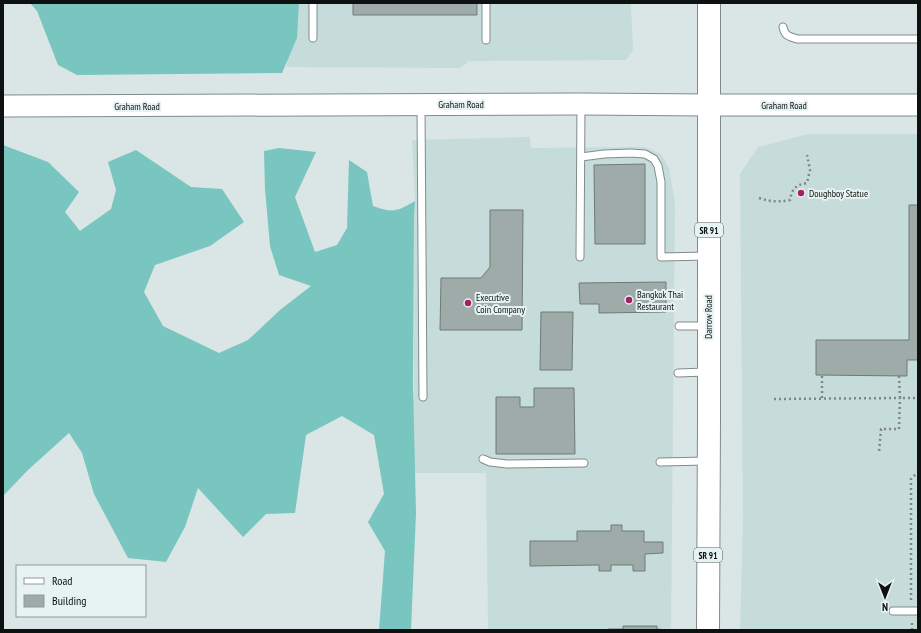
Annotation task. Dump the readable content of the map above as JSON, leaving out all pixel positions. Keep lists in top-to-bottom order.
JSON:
{
  "streets": {
    "main road": ["Graham Road", "SR 91", "Darrow Road"]
  },
  "crossings": [
    ["Graham Road", "Darrow Road"]
  ],
  "places": ["Doughboy Statue", "Bangkok Thai Restaurant", "Executive Coin Company"],
  "legend": ["Road", "Building"],
  "north": "bottom"
}
